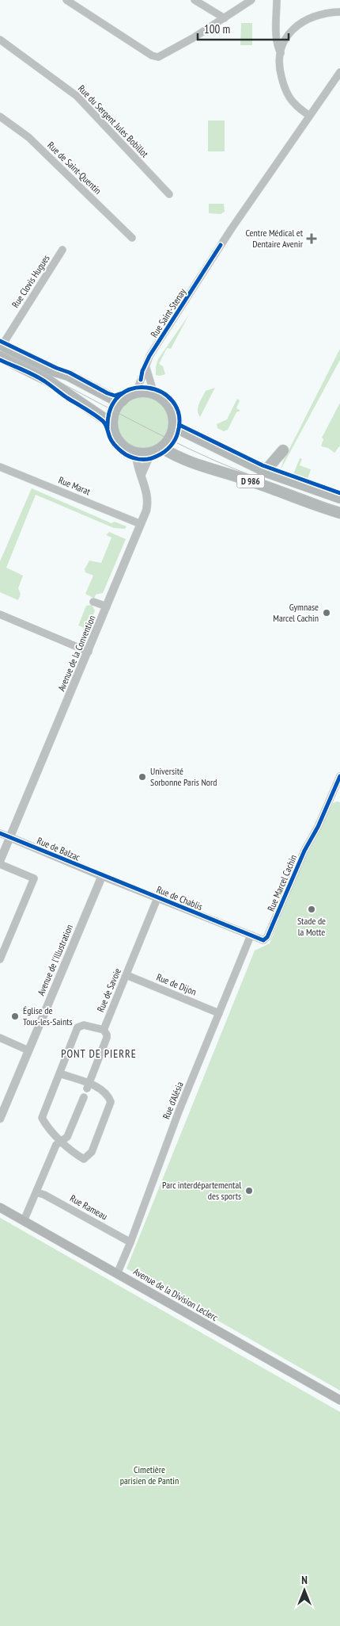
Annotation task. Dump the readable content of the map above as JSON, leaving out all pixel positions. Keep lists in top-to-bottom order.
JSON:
{
  "streets": {
    "main road": ["D 986", "Avenue de la Division Leclerc"],
    "street": [
      "Rue du Sergent Jules Bobillot",
      "Rue de Saint-Quentin",
      "Rue Clovis Hugues",
      "Rue Saint-Stenay",
      "Rue Marat",
      "Avenue de la Convention",
      "Rue de Balzac",
      "Rue Marcel Cachin",
      "Rue de Chablis",
      "Avenue de l'Illustration",
      "Rue de Dijon",
      "Rue de Savoie",
      "Rue d'Alésia",
      "Rue Rameau"
    ]
  },
  "crossings": [
    ["Rue Saint-Stenay", "D 986"],
    ["Rue Saint-Stenay", "Avenue de la Convention"],
    ["D 986", "Avenue de la Convention"],
    ["Rue Marat", "Avenue de la Convention"],
    ["Avenue de la Convention", "Rue de Balzac"],
    ["Rue de Balzac", "Rue de Chablis"],
    ["Rue de Balzac", "Avenue de l'Illustration"],
    ["Rue Marcel Cachin", "Rue de Chablis"],
    ["Rue Marcel Cachin", "Rue d'Alésia"],
    ["Rue de Chablis", "Avenue de l'Illustration"],
    ["Rue de Chablis", "Rue de Savoie"],
    ["Rue de Chablis", "Rue d'Alésia"],
    ["Rue de Dijon", "Rue de Savoie"],
    ["Rue de Dijon", "Rue d'Alésia"],
    ["Rue d'Alésia", "Rue Rameau"],
    ["Rue d'Alésia", "Avenue de la Division Leclerc"]
  ],
  "districts": ["PONT DE PIERRE"],
  "parks": ["Cimetière parisien de Pantin"],
  "places": {
    "health": ["Centre Médical et Dentaire Avenir"],
    "other": [
      "Gymnase Marcel Cachin",
      "Université Sorbonne Paris Nord",
      "Stade de la Motte",
      "Église de Tous-les-Saints",
      "Parc interdépartemental des sports"
    ]
  },
  "scale_bar": "100 m",
  "north": "top"
}
